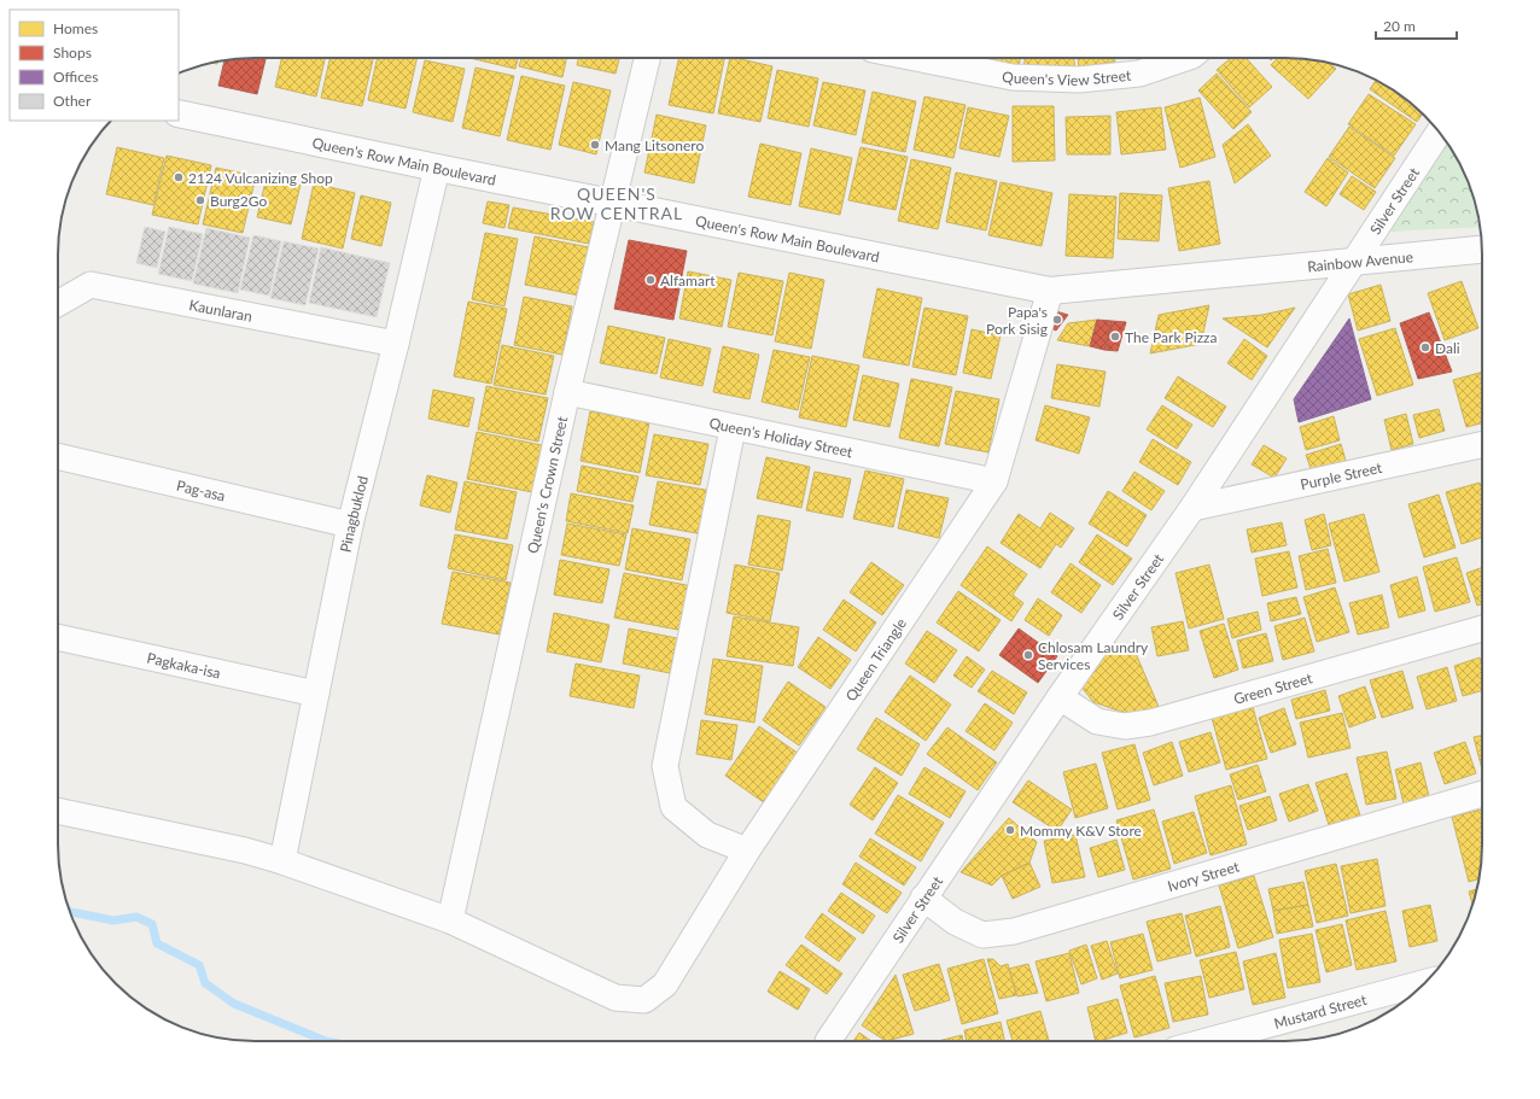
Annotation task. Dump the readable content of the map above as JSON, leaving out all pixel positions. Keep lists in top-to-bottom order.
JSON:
{
  "streets": {
    "street": [
      "Queen's View Street",
      "Queen's Row Main Boulevard",
      "Silver Street",
      "Rainbow Avenue",
      "Kaunlaran",
      "Queen's Holiday Street",
      "Purple Street",
      "Queen's Crown Street",
      "Pag-asa",
      "Pinagbuklod",
      "Queen Triangle",
      "Pagkaka-isa",
      "Green Street",
      "Ivory Street",
      "Mustard Street"
    ]
  },
  "crossings": [
    ["Queen's Row Main Boulevard", "Rainbow Avenue"],
    ["Queen's Row Main Boulevard", "Queen's Crown Street"],
    ["Queen's Row Main Boulevard", "Pinagbuklod"],
    ["Queen's Row Main Boulevard", "Queen Triangle"],
    ["Silver Street", "Rainbow Avenue"],
    ["Silver Street", "Purple Street"],
    ["Silver Street", "Green Street"],
    ["Silver Street", "Ivory Street"],
    ["Kaunlaran", "Pinagbuklod"],
    ["Queen's Holiday Street", "Queen's Crown Street"],
    ["Queen's Holiday Street", "Queen Triangle"],
    ["Queen's Crown Street", "Queen Triangle"],
    ["Pag-asa", "Pinagbuklod"],
    ["Pinagbuklod", "Pagkaka-isa"]
  ],
  "districts": ["QUEEN'S ROW CENTRAL"],
  "places": [
    "Mang Litsonero",
    "2124 Vulcanizing Shop",
    "Burg2Go",
    "Alfamart",
    "Papa's Pork Sisig",
    "The Park Pizza",
    "Dali",
    "Chlosam Laundry Services",
    "Mommy K&V Store"
  ],
  "legend": [
    "Homes",
    "Shops",
    "Offices",
    "Other"
  ],
  "scale_bar": "20 m"
}
